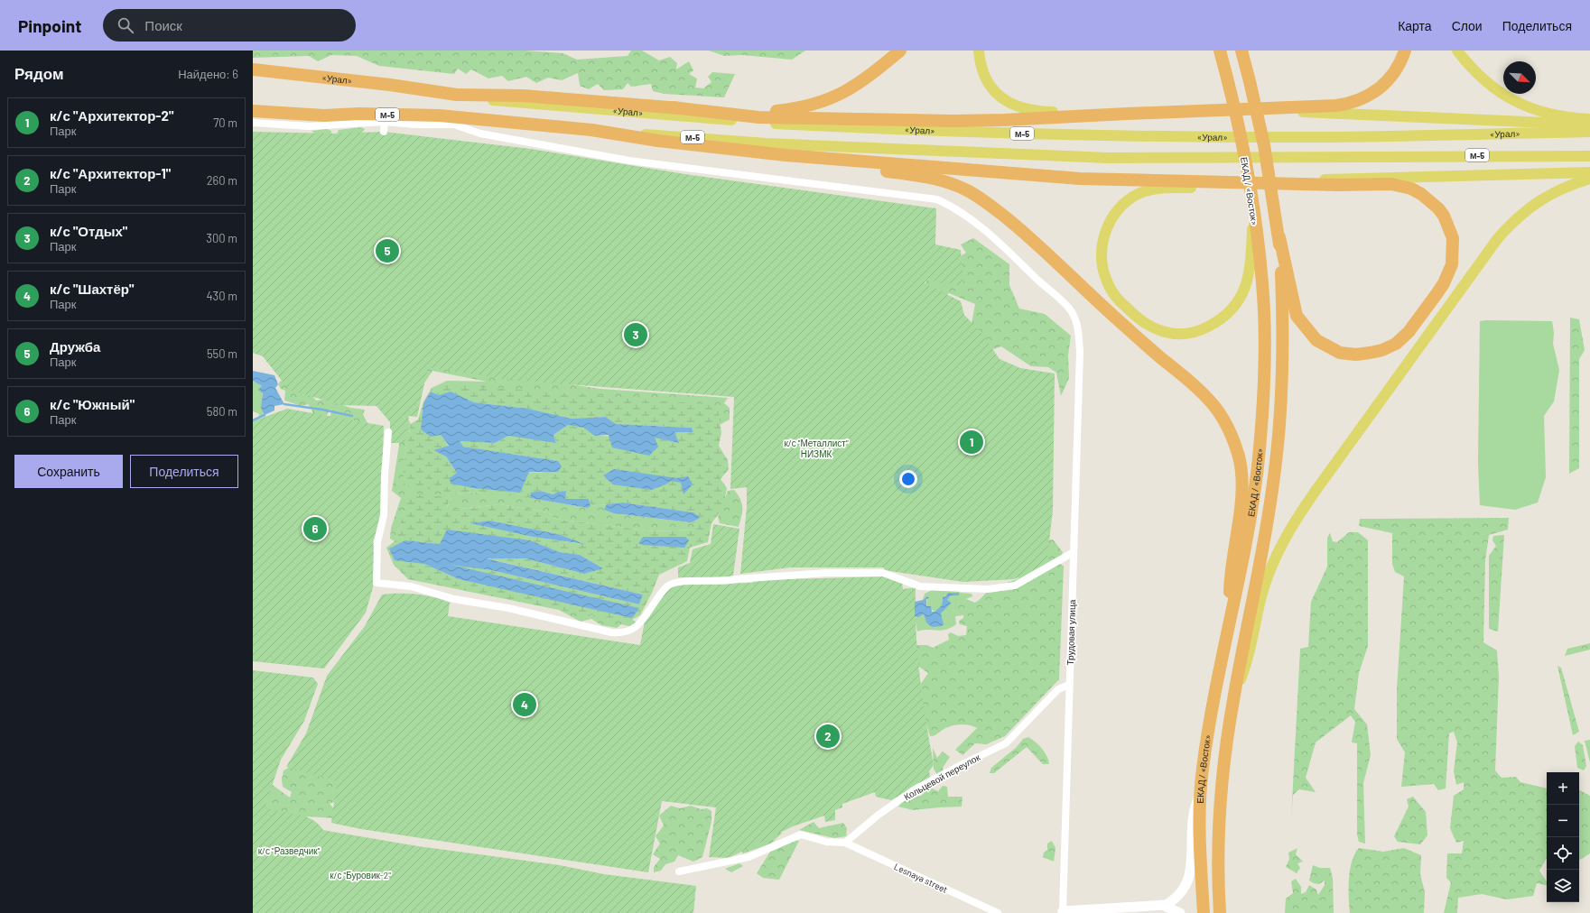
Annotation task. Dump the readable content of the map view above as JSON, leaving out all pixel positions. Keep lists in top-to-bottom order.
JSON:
{
  "streets": {
    "highway": ["«Урал»", "М-5", "ЕКАД / «Восток»"],
    "street": ["Трудовая улица", "Кольцевой переулок", "Lesnaya street"]
  },
  "crossings": [
    ["Трудовая улица", "Кольцевой переулок"],
    ["Кольцевой переулок", "Lesnaya street"]
  ],
  "parks": ["к/с \"Металлист\" НИЗМК", "к/с \"Разведчик\"", "к/с \"Буровик-2\""],
  "north": "bottom right",
  "page": {
    "header": "Pinpoint",
    "search": "Поиск",
    "nav": ["Карта", "Слои", "Поделиться"],
    "heading": ["Рядом", "Найдено: 6"],
    "list": [
      {
        "mark": "1",
        "name": "к/с \"Архитектор-2\"",
        "note": "Парк",
        "value": "70 m"
      },
      {
        "mark": "2",
        "name": "к/с \"Архитектор-1\"",
        "note": "Парк",
        "value": "260 m"
      },
      {
        "mark": "3",
        "name": "к/с \"Отдых\"",
        "note": "Парк",
        "value": "300 m"
      },
      {
        "mark": "4",
        "name": "к/с \"Шахтёр\"",
        "note": "Парк",
        "value": "430 m"
      },
      {
        "mark": "5",
        "name": "Дружба",
        "note": "Парк",
        "value": "550 m"
      },
      {
        "mark": "6",
        "name": "к/с \"Южный\"",
        "note": "Парк",
        "value": "580 m"
      }
    ],
    "pins": [
      "5",
      "3",
      "1",
      "6",
      "4",
      "2"
    ],
    "buttons": ["Сохранить", "Поделиться"],
    "map_buttons": ["+", "−"]
  }
}
